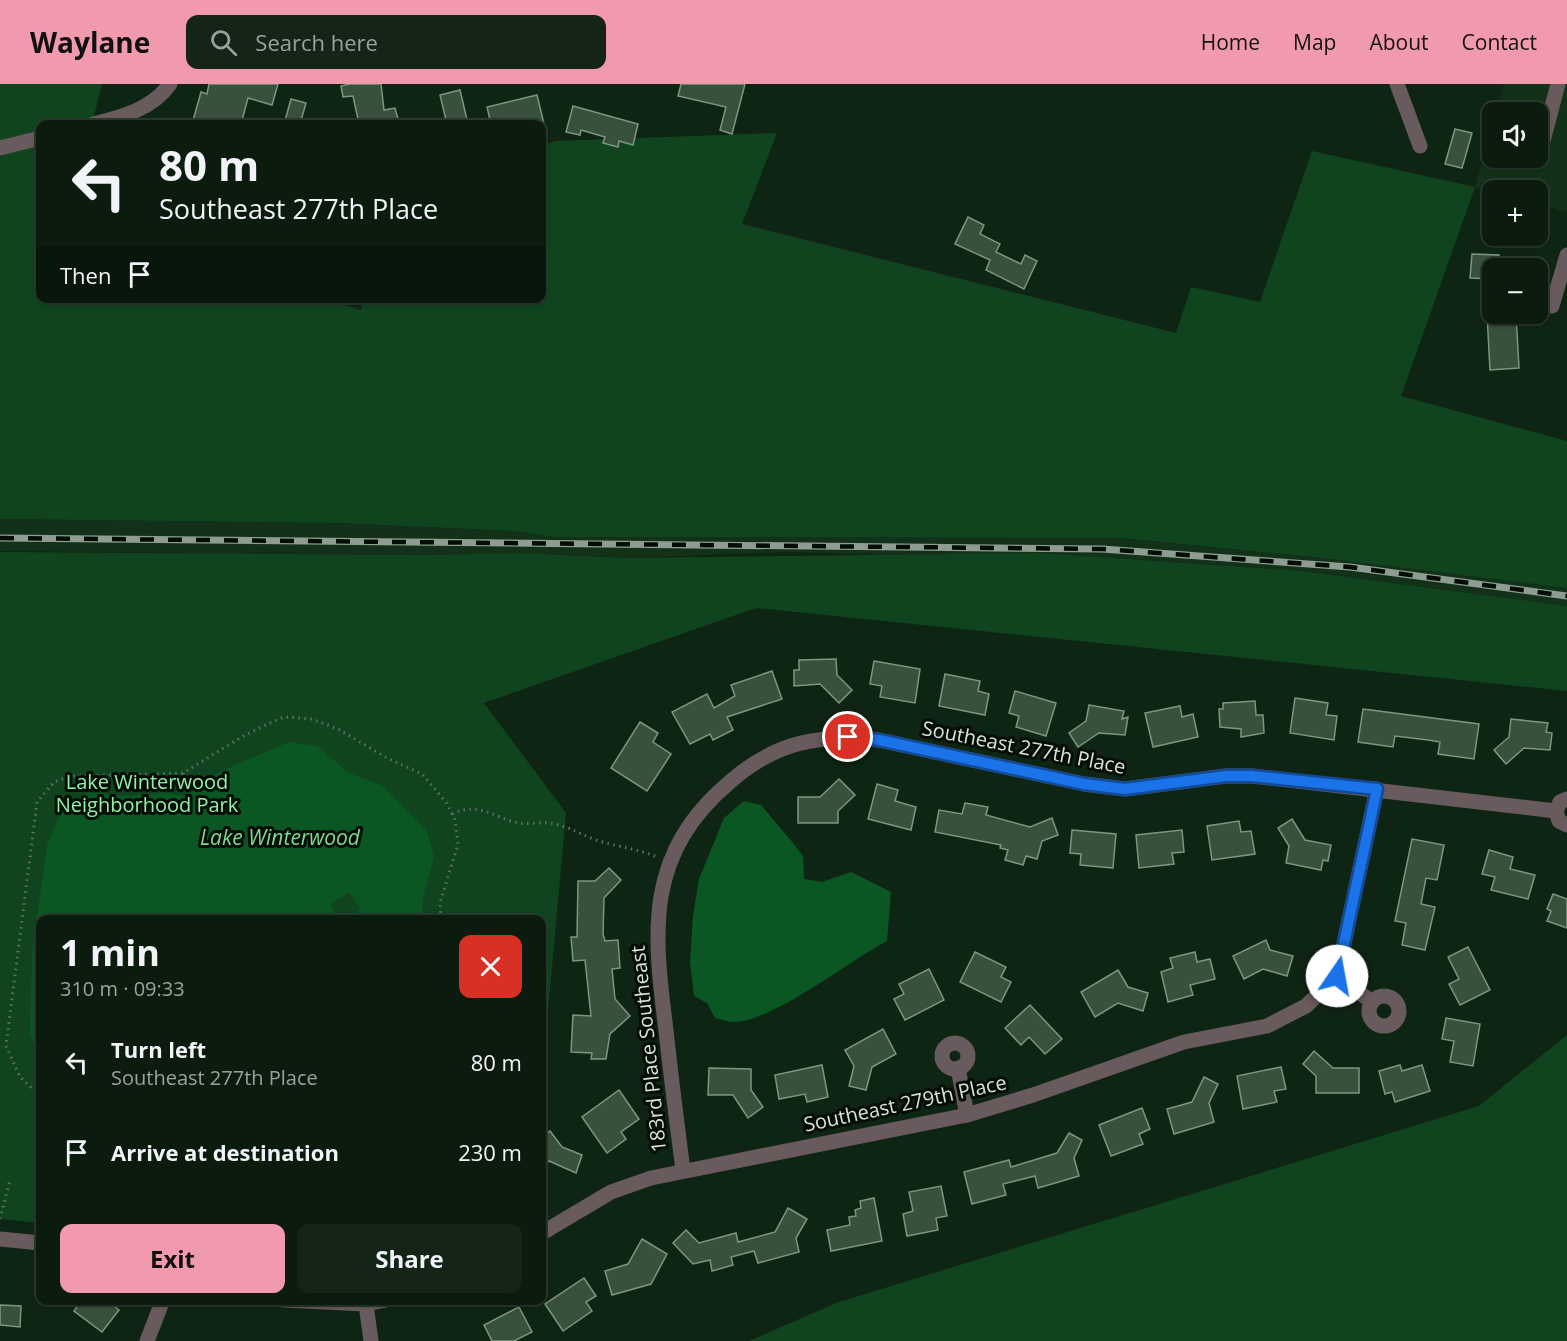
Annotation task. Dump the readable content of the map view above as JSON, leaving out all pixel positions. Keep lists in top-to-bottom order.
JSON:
{
  "streets": {
    "street": ["Southeast 277th Place", "183rd Place Southeast", "Southeast 279th Place"]
  },
  "crossings": [
    ["Southeast 277th Place", "183rd Place Southeast"],
    ["183rd Place Southeast", "Southeast 279th Place"]
  ],
  "water": ["Lake Winterwood"],
  "parks": ["Lake Winterwood Neighborhood Park"],
  "page": {
    "header": "Waylane",
    "search": "Search here",
    "nav": [
      "Home",
      "Map",
      "About",
      "Contact"
    ],
    "map_buttons": ["+", "−"],
    "turn": ["80 m", "Southeast 277th Place"],
    "then": "Then",
    "heading": ["1 min", "310 m · 09:33"],
    "list": [
      {
        "name": "Turn left",
        "note": "Southeast 277th Place",
        "value": "80 m"
      },
      {
        "name": "Arrive at destination",
        "value": "230 m"
      }
    ],
    "buttons": ["Exit", "Share"]
  }
}
